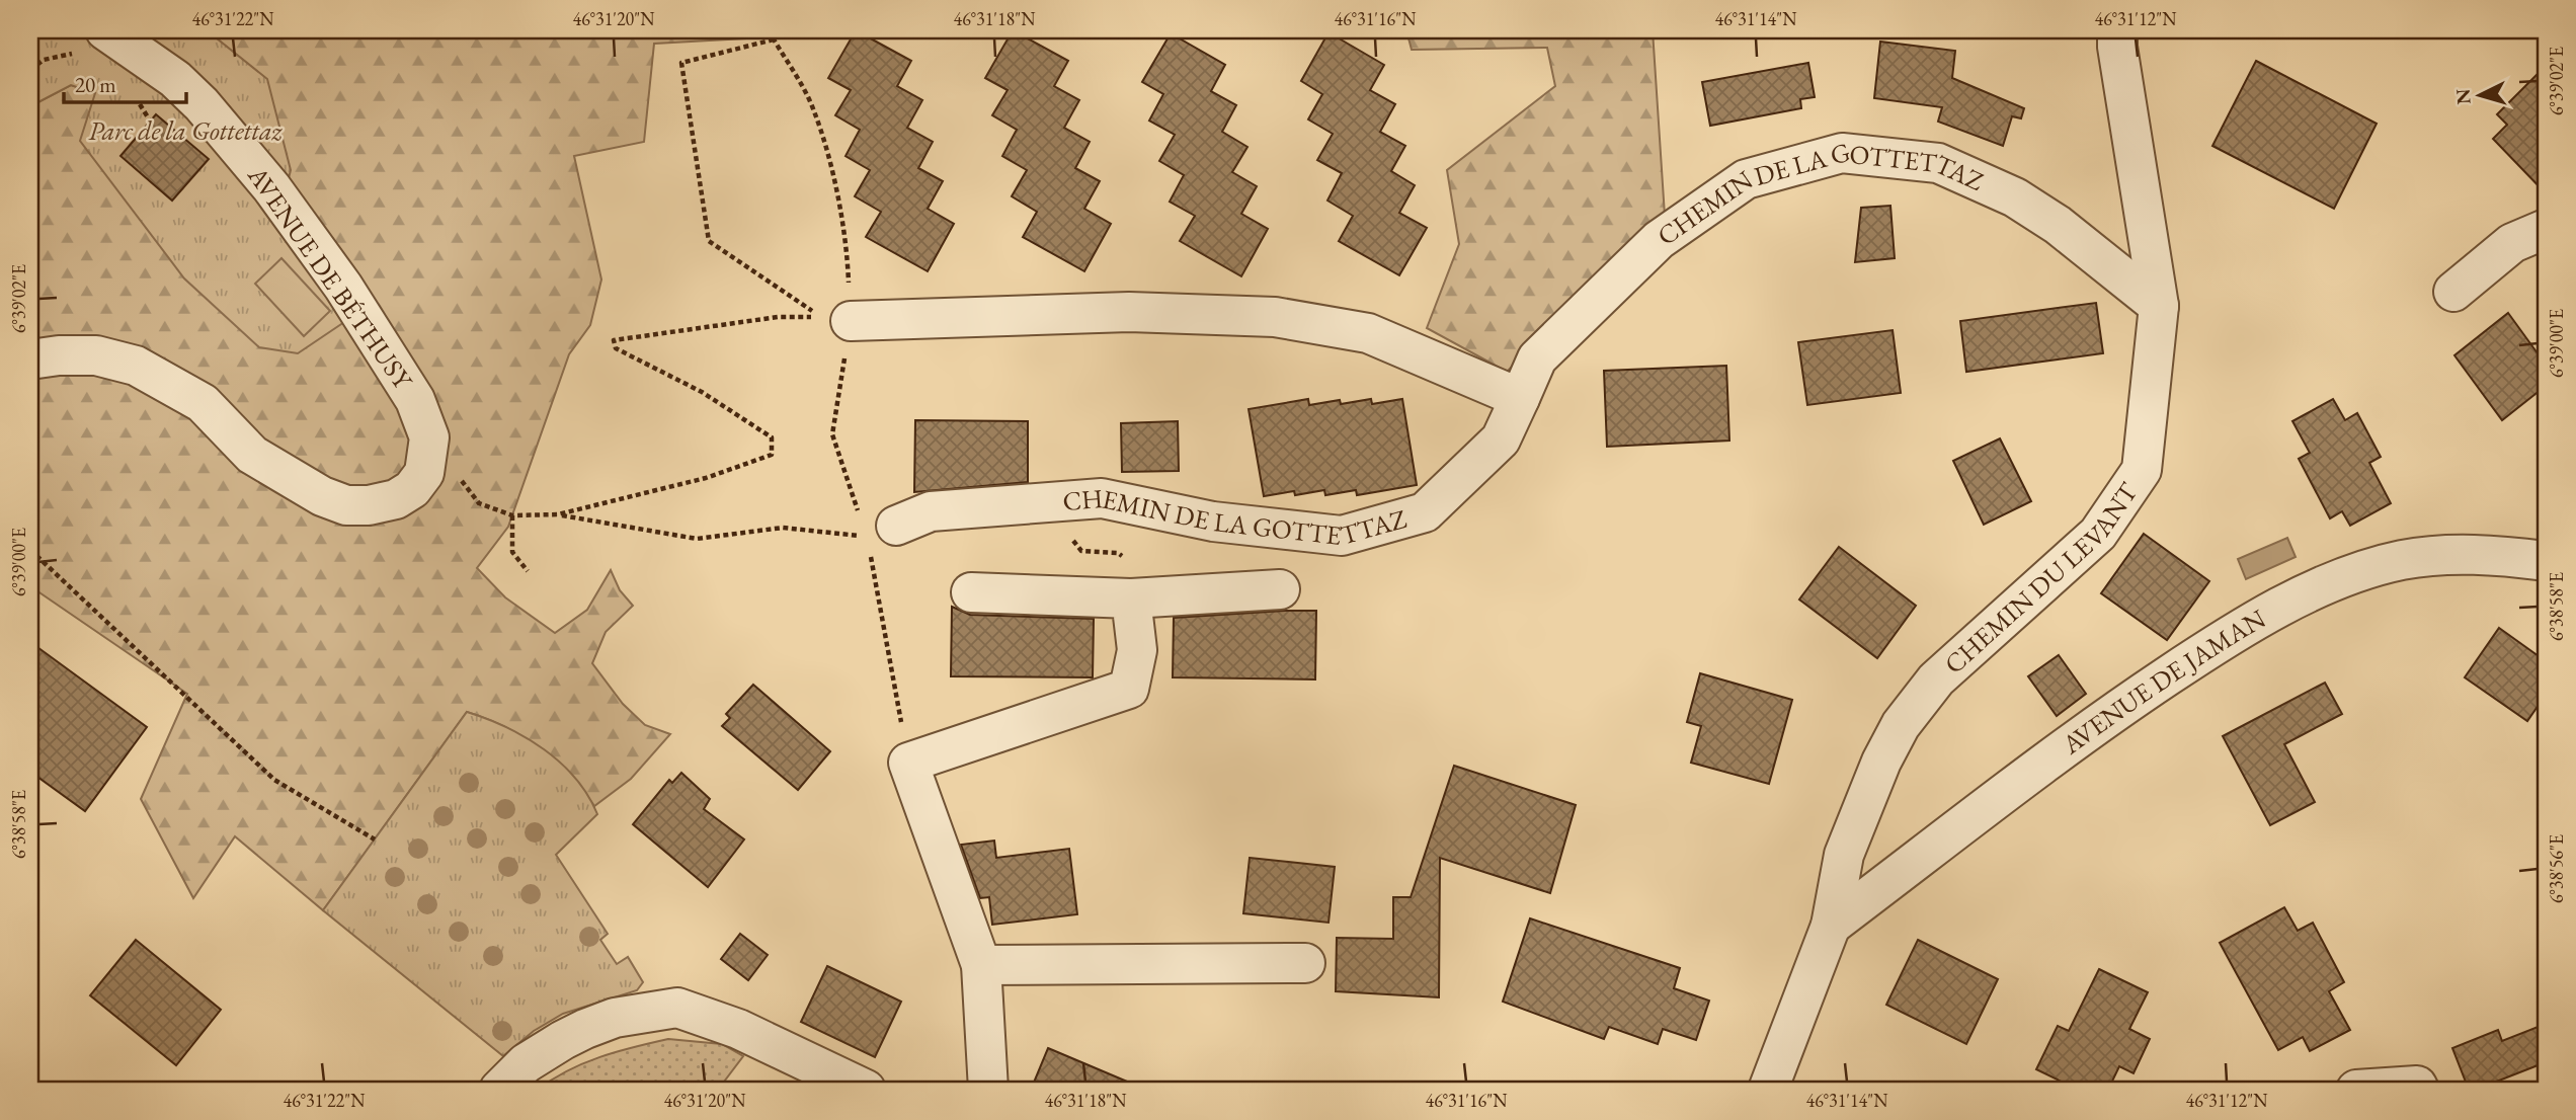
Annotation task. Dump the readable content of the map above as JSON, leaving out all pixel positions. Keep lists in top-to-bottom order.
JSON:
{
  "streets": {
    "street": [
      "CHEMIN DE LA GOTTETTAZ",
      "AVENUE DE BÉTHUSY",
      "CHEMIN DU LEVANT",
      "AVENUE DE JAMAN"
    ]
  },
  "crossings": [
    ["CHEMIN DE LA GOTTETTAZ", "CHEMIN DU LEVANT"],
    ["CHEMIN DU LEVANT", "AVENUE DE JAMAN"]
  ],
  "parks": ["Parc de la Gottettaz"],
  "scale_bar": "20 m",
  "north": "left",
  "coordinates": [
    "46°31'22\"N",
    "46°31'20\"N",
    "46°31'18\"N",
    "46°31'16\"N",
    "46°31'14\"N",
    "46°31'12\"N",
    "6°39'02\"E",
    "6°39'00\"E",
    "6°38'58\"E",
    "6°38'56\"E"
  ]
}
